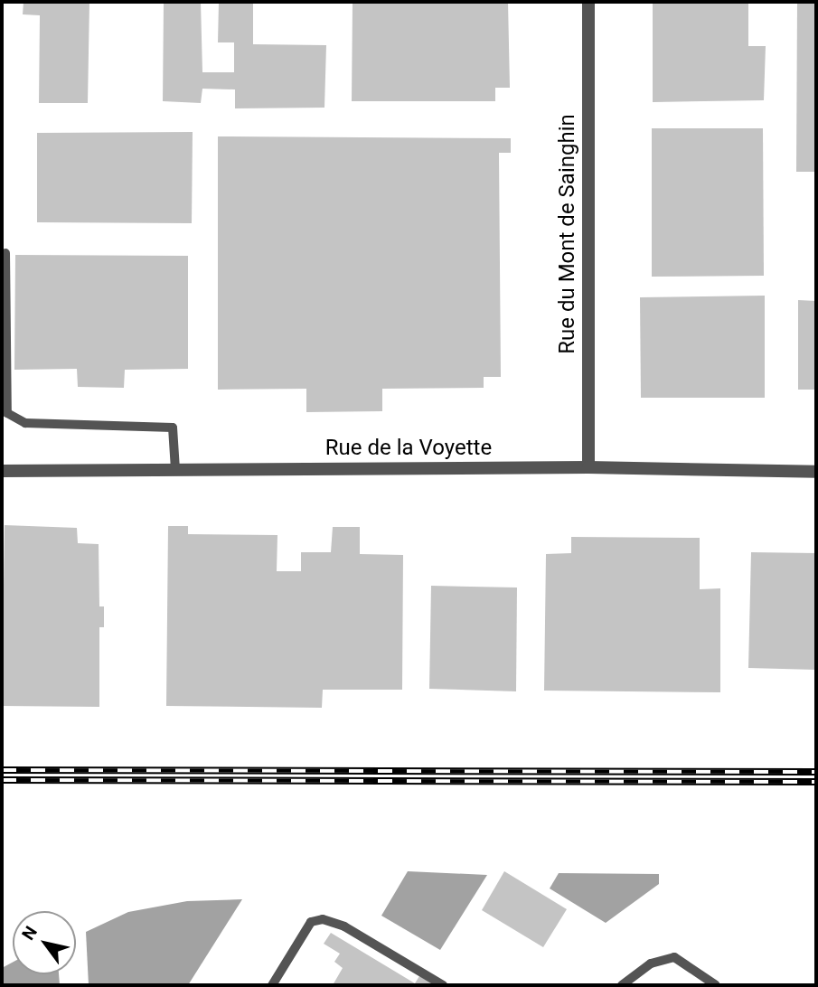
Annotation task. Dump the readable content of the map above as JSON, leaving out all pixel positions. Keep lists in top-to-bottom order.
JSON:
{
  "streets": {
    "street": ["Rue du Mont de Sainghin", "Rue de la Voyette"]
  },
  "crossings": [
    ["Rue du Mont de Sainghin", "Rue de la Voyette"]
  ],
  "north": "top left"
}
